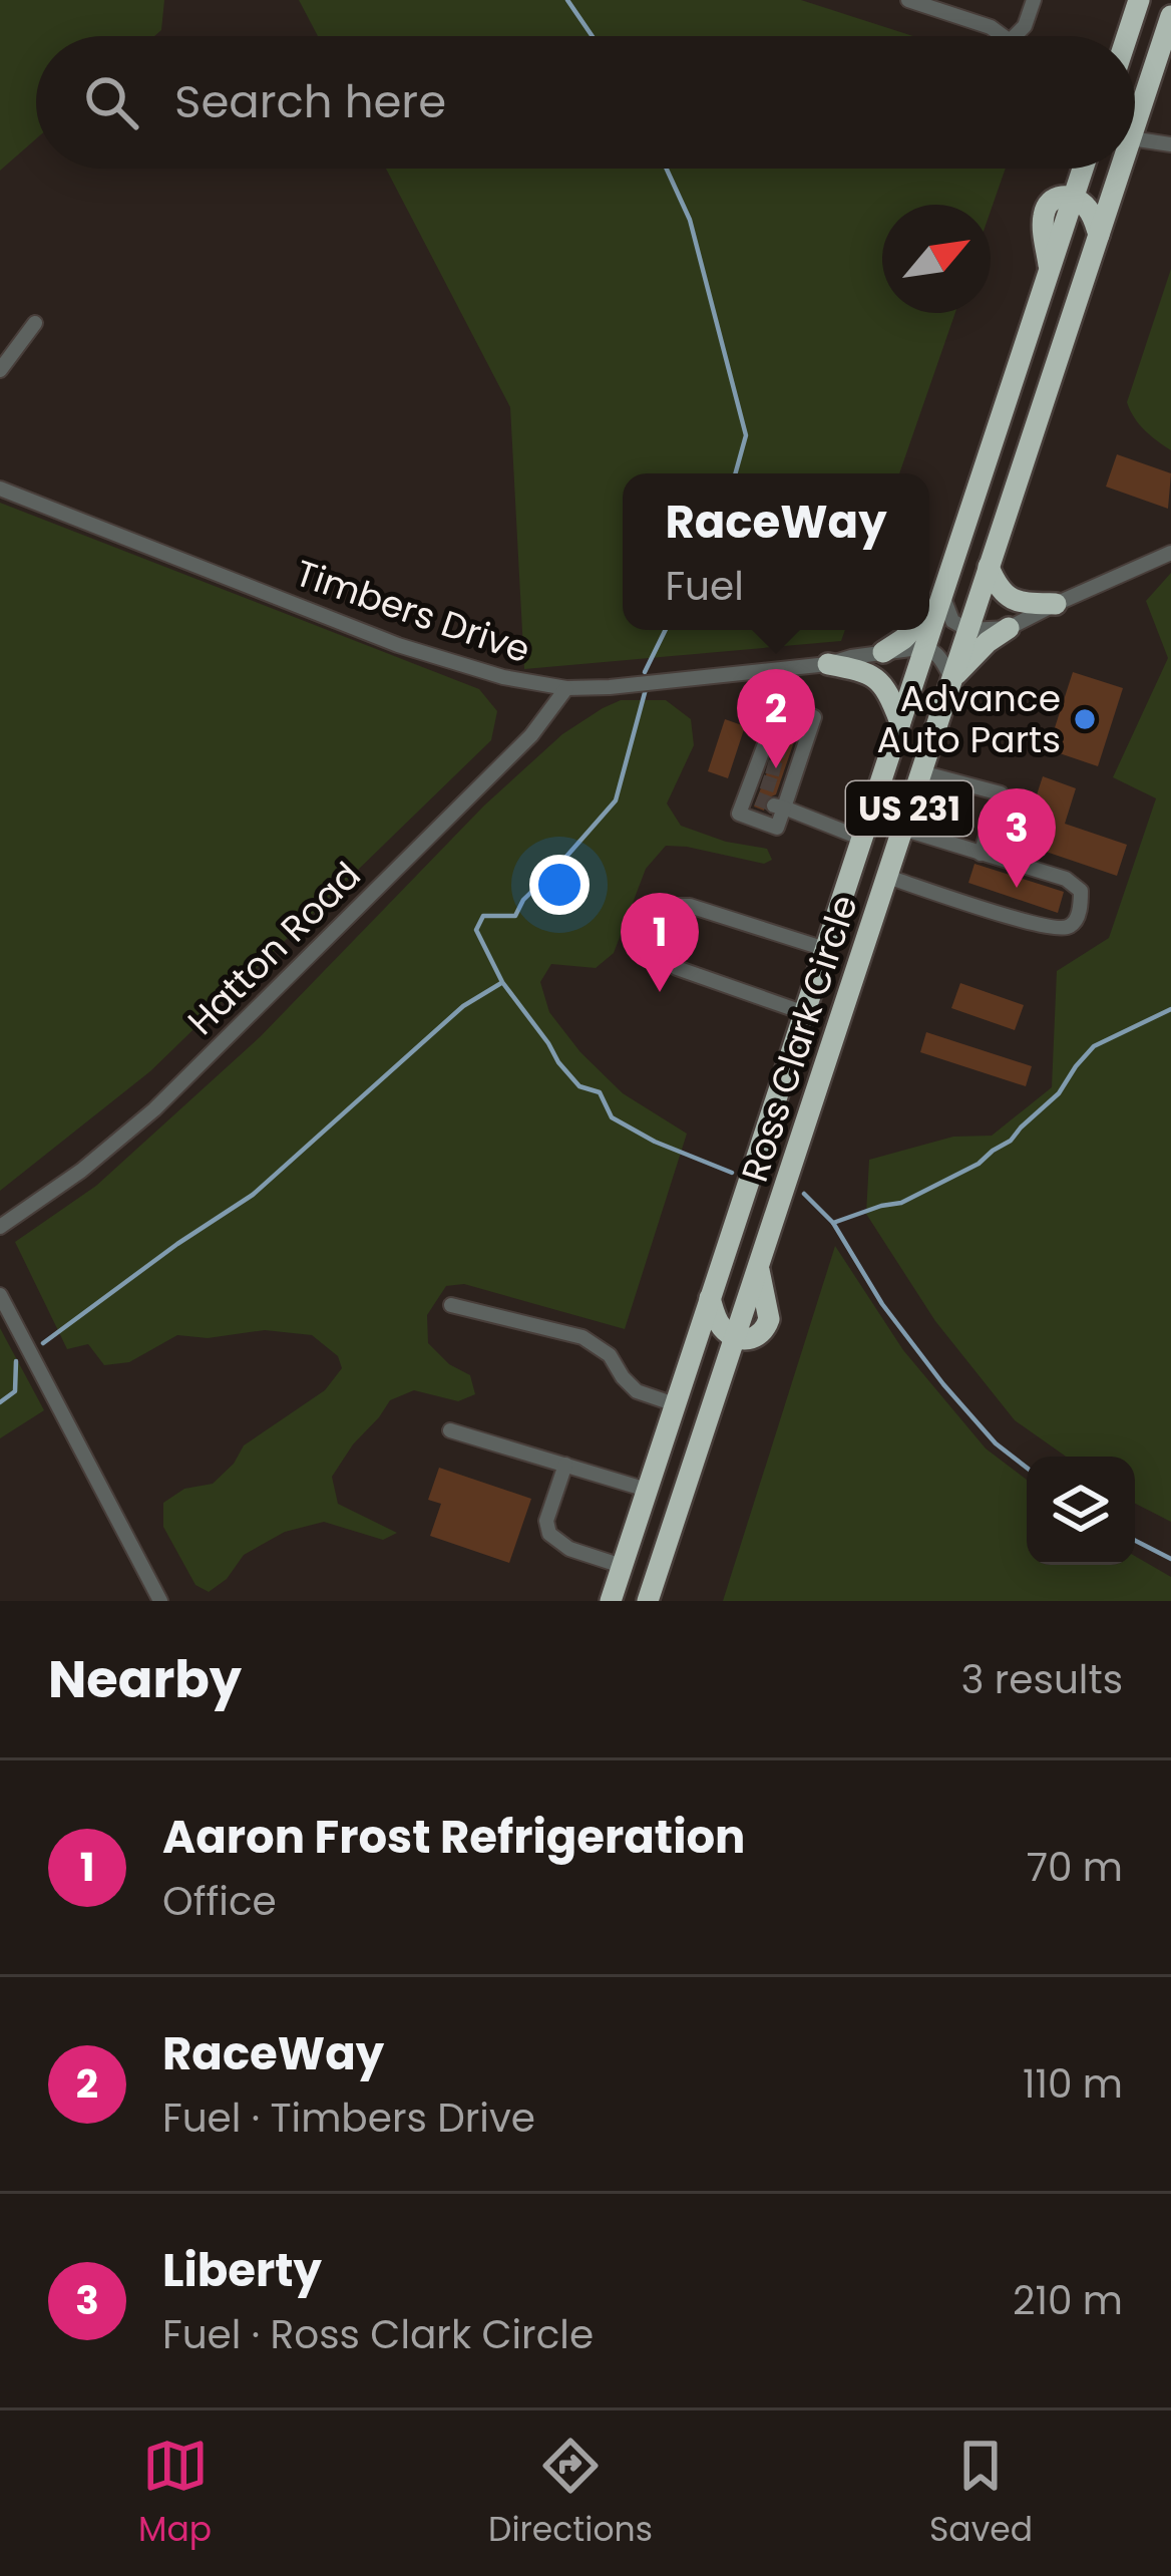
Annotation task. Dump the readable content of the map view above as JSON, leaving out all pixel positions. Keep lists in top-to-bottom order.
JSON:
{
  "streets": {
    "highway": ["US 231", "Ross Clark Circle"],
    "street": ["Timbers Drive", "Hatton Road"]
  },
  "crossings": [
    ["Timbers Drive", "Hatton Road"],
    ["Timbers Drive", "Ross Clark Circle"]
  ],
  "places": ["Advance Auto Parts"],
  "north": "top right",
  "page": {
    "search": "Search here",
    "popup": ["RaceWay", "Fuel"],
    "pins": ["2", "3", "1"],
    "heading": ["Nearby", "3 results"],
    "list": [
      {
        "mark": "1",
        "name": "Aaron Frost Refrigeration",
        "note": "Office",
        "value": "70 m"
      },
      {
        "mark": "2",
        "name": "RaceWay",
        "note": "Fuel · Timbers Drive",
        "value": "110 m"
      },
      {
        "mark": "3",
        "name": "Liberty",
        "note": "Fuel · Ross Clark Circle",
        "value": "210 m"
      }
    ],
    "nav": ["Map", "Directions", "Saved"]
  }
}
